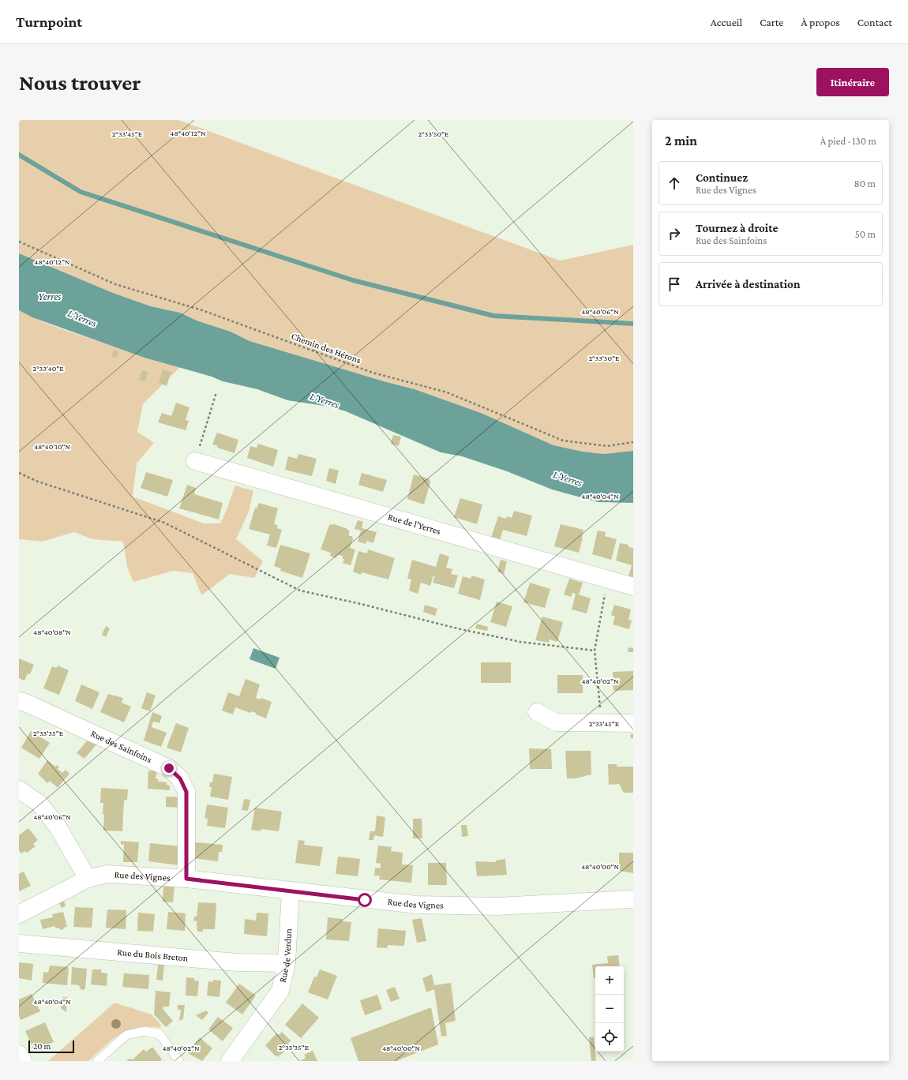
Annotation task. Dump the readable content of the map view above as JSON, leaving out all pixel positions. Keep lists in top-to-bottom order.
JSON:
{
  "streets": {
    "street": [
      "Rue de l'Yerres",
      "Rue des Sainfoins",
      "Rue des Vignes",
      "Rue du Bois Breton",
      "Rue de Verdun"
    ],
    "path": ["Chemin des Hérons"]
  },
  "crossings": [
    ["Rue des Sainfoins", "Rue des Vignes"],
    ["Rue des Vignes", "Rue de Verdun"],
    ["Rue du Bois Breton", "Rue de Verdun"]
  ],
  "water": ["Yerres", "L'Yerres"],
  "scale_bar": "20 m",
  "page": {
    "header": "Turnpoint",
    "nav": [
      "Accueil",
      "Carte",
      "À propos",
      "Contact"
    ],
    "buttons": "Itinéraire",
    "title": "Nous trouver",
    "heading": ["2 min", "À pied · 130 m"],
    "list": [
      ["Continuez", "Rue des Vignes", "80 m"],
      ["Tournez à droite", "Rue des Sainfoins", "50 m"],
      "Arrivée à destination"
    ],
    "map_buttons": ["+", "−"],
    "scale": "20 m"
  },
  "coordinates": [
    "48°40'12\"N",
    "2°33'45\"E",
    "2°33'50\"E",
    "48°40'06\"N",
    "2°33'40\"E",
    "48°40'10\"N",
    "48°40'04\"N",
    "48°40'08\"N",
    "48°40'02\"N",
    "2°33'35\"E",
    "48°40'00\"N"
  ]
}
